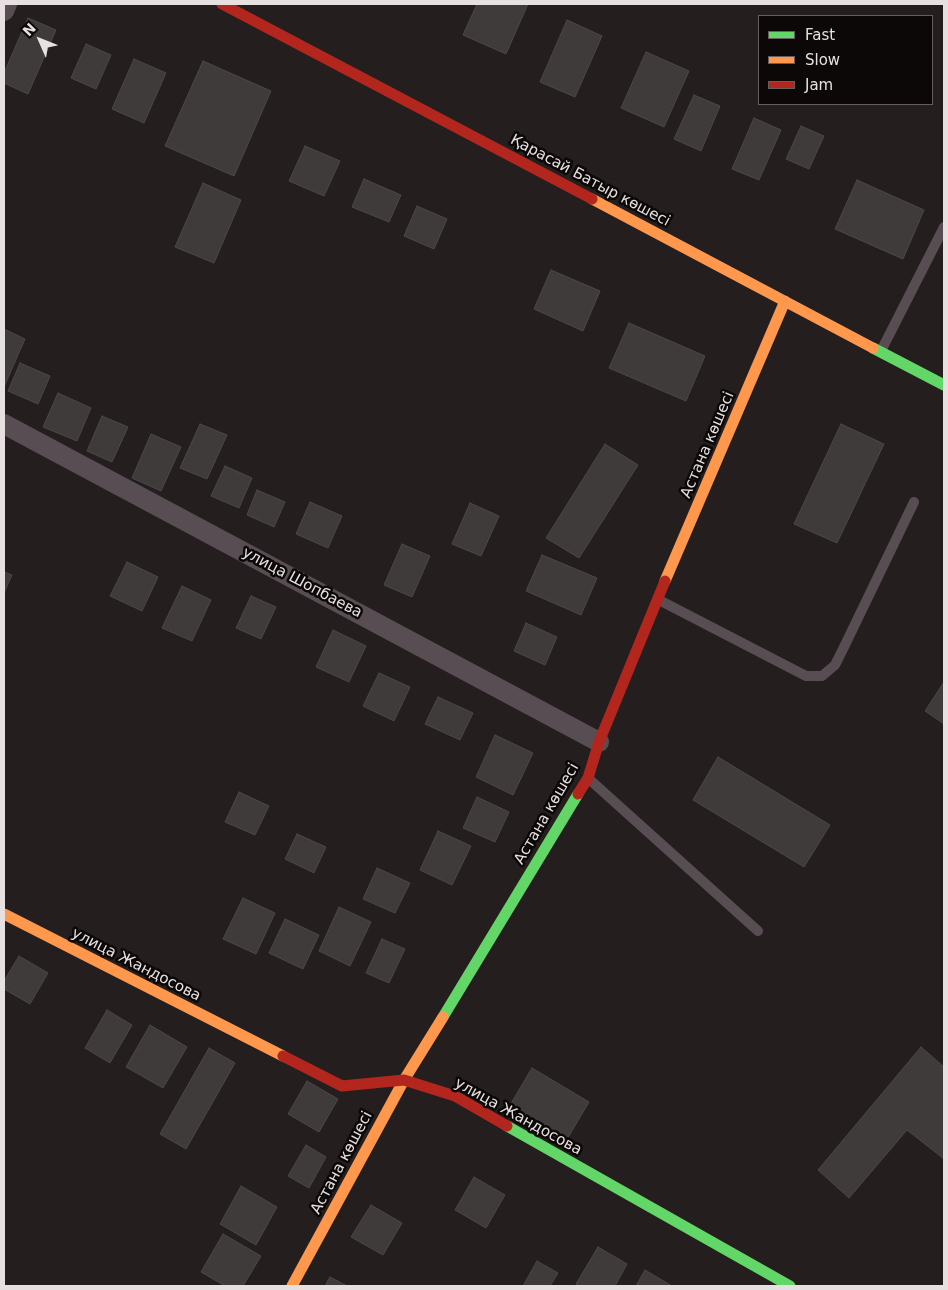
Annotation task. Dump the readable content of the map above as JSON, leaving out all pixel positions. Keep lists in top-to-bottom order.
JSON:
{
  "streets": {
    "street": [
      "Қарасай Батыр көшесі",
      "Астана көшесі",
      "улица Шопбаева",
      "улица Жандосова"
    ]
  },
  "crossings": [
    ["Қарасай Батыр көшесі", "Астана көшесі"],
    ["Астана көшесі", "улица Шопбаева"],
    ["Астана көшесі", "улица Жандосова"]
  ],
  "legend": ["Fast", "Slow", "Jam"],
  "north": "top left"
}
